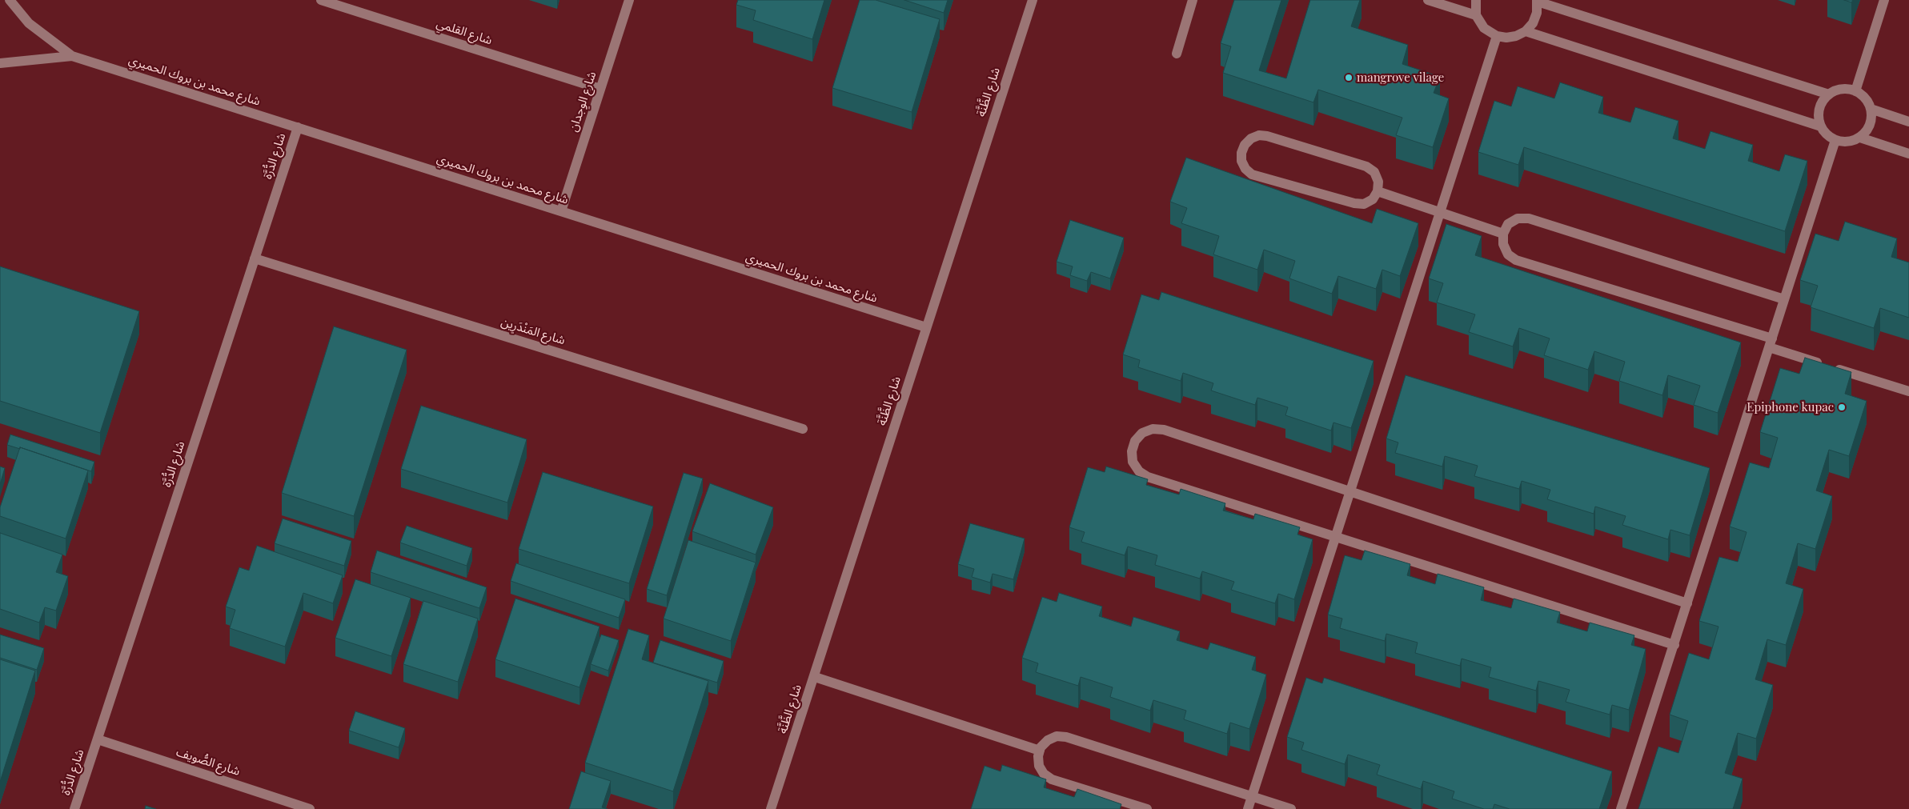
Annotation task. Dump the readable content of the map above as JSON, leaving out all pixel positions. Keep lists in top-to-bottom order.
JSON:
{
  "streets": {
    "street": [
      "شارع القلمي",
      "شارع محمد بن بروك الحميري",
      "شارع الظَّنَّة",
      "شارع الوِجدان",
      "شارع الدُّرَّة",
      "شارع المَنْدَرِين",
      "شارع الصُّويف"
    ]
  },
  "crossings": [
    ["شارع القلمي", "شارع الوِجدان"],
    ["شارع محمد بن بروك الحميري", "شارع الظَّنَّة"],
    ["شارع محمد بن بروك الحميري", "شارع الوِجدان"],
    ["شارع محمد بن بروك الحميري", "شارع الدُّرَّة"],
    ["شارع الدُّرَّة", "شارع المَنْدَرِين"],
    ["شارع الدُّرَّة", "شارع الصُّويف"]
  ],
  "places": ["mangrove vilage", "Epiphone kupac"]
}
